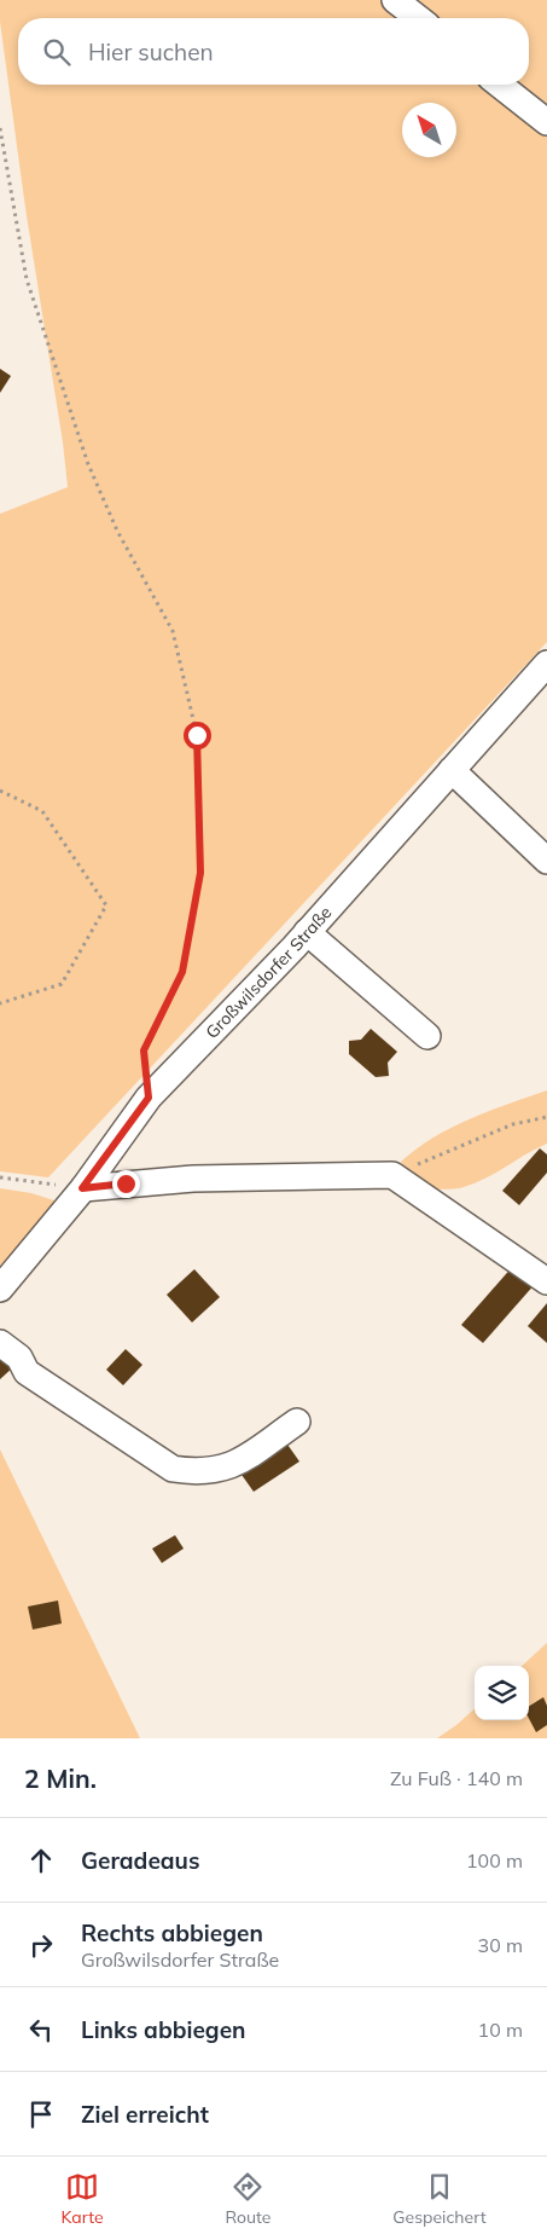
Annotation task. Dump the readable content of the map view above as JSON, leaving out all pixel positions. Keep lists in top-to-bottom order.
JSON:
{
  "streets": {
    "street": ["Großwilsdorfer Straße"]
  },
  "north": "top left",
  "page": {
    "search": "Hier suchen",
    "heading": ["2 Min.", "Zu Fuß · 140 m"],
    "list": [
      ["Geradeaus", "100 m"],
      ["Rechts abbiegen", "Großwilsdorfer Straße", "30 m"],
      ["Links abbiegen", "10 m"],
      "Ziel erreicht"
    ],
    "nav": ["Karte", "Route", "Gespeichert"]
  }
}
